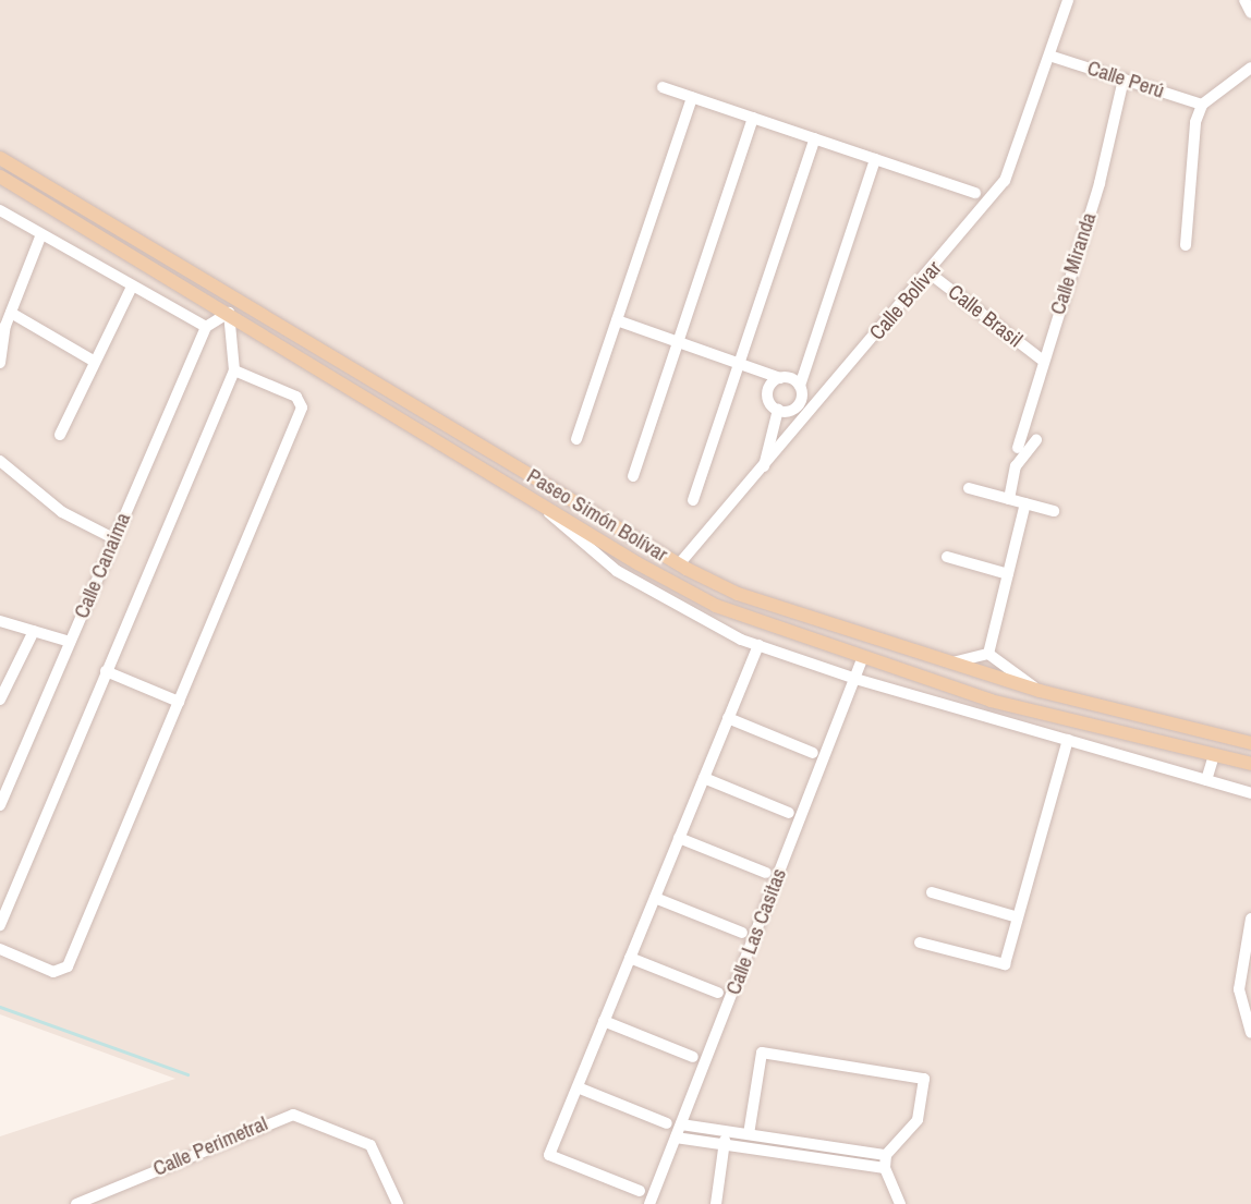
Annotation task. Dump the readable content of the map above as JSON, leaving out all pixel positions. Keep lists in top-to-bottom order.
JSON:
{
  "streets": {
    "main road": ["Paseo Simón Bolívar"],
    "street": [
      "Calle Perú",
      "Calle Miranda",
      "Calle Bolívar",
      "Calle Brasil",
      "Calle Canaima",
      "Calle Las Casitas",
      "Calle Perimetral"
    ]
  },
  "crossings": [
    ["Calle Perú", "Calle Miranda"],
    ["Calle Perú", "Calle Bolívar"],
    ["Calle Miranda", "Calle Brasil"],
    ["Calle Bolívar", "Calle Brasil"],
    ["Calle Bolívar", "Paseo Simón Bolívar"],
    ["Paseo Simón Bolívar", "Calle Las Casitas"]
  ]
}
